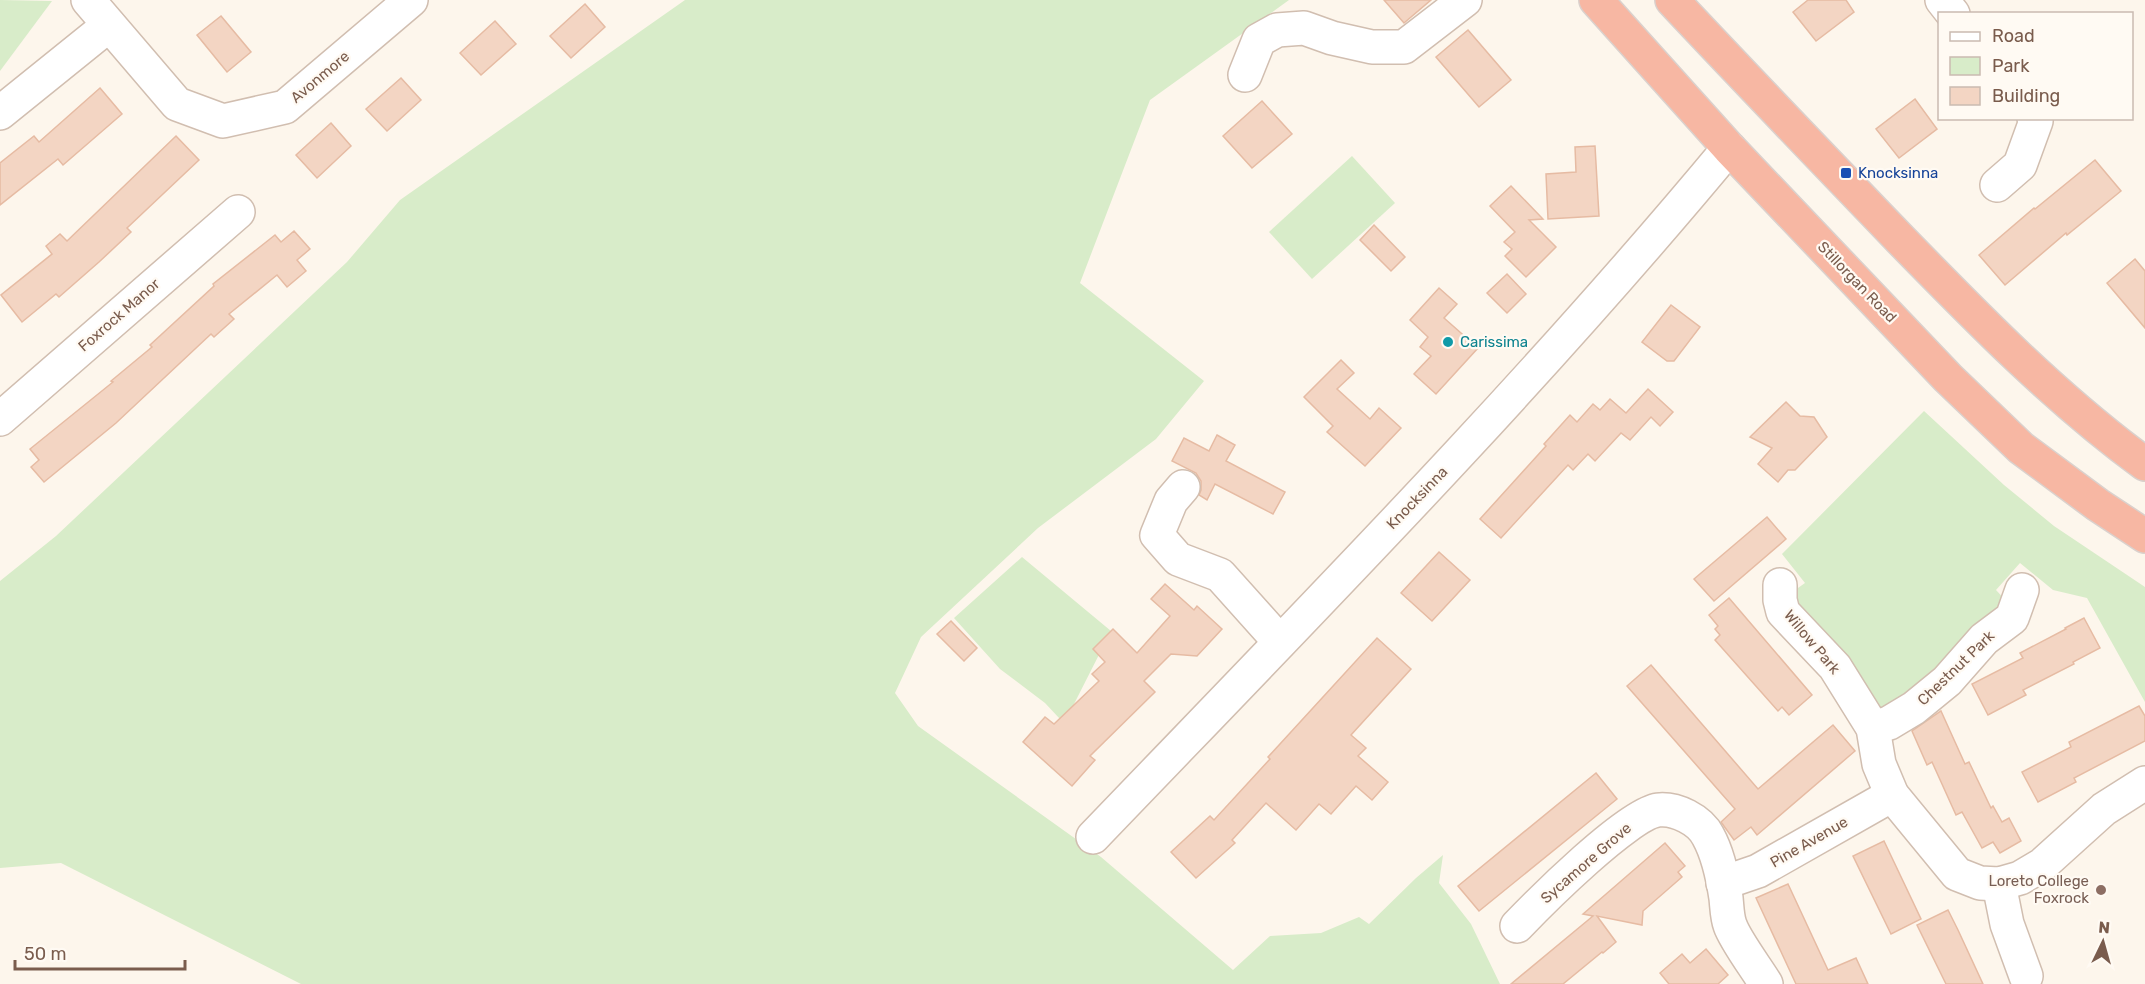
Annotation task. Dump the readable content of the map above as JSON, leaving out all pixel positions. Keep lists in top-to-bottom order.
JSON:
{
  "streets": {
    "highway": ["Stillorgan Road"],
    "street": [
      "Avonmore",
      "Foxrock Manor",
      "Knocksinna",
      "Willow Park",
      "Chestnut Park",
      "Pine Avenue",
      "Sycamore Grove"
    ]
  },
  "crossings": [
    ["Stillorgan Road", "Knocksinna"],
    ["Willow Park", "Chestnut Park"],
    ["Pine Avenue", "Sycamore Grove"]
  ],
  "places": {
    "transit": ["Knocksinna"],
    "other": ["Carissima", "Loreto College Foxrock"]
  },
  "legend": ["Road", "Park", "Building"],
  "scale_bar": "50 m",
  "north": "top"
}
